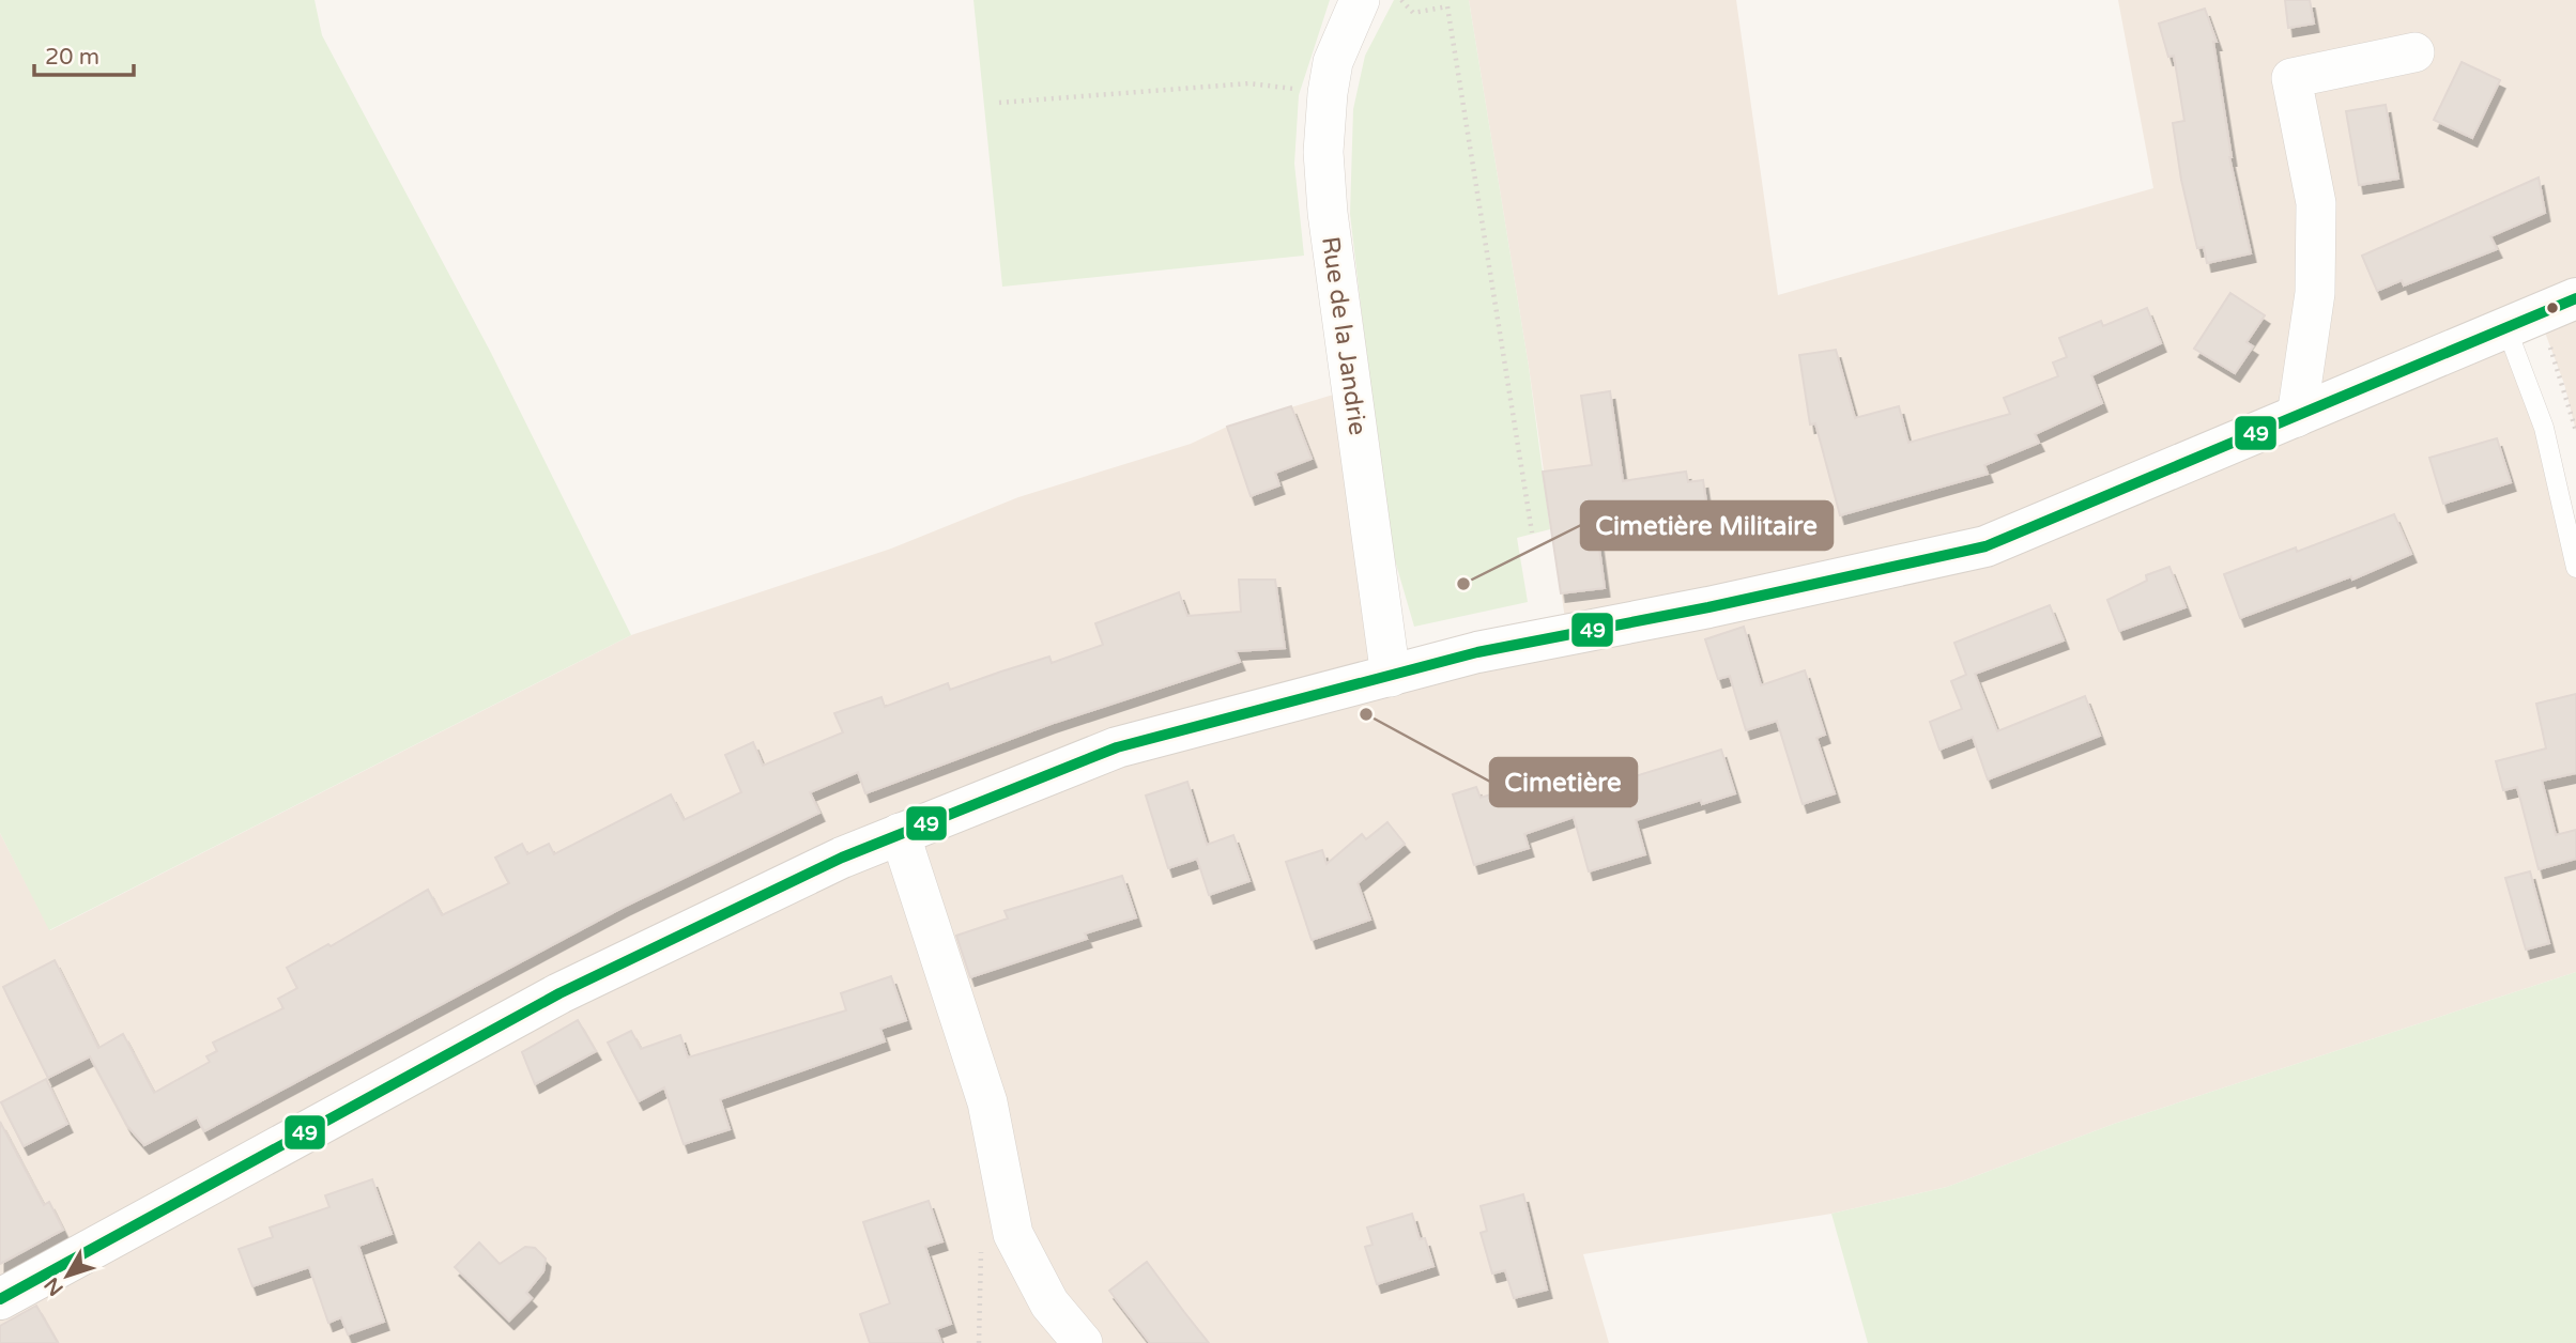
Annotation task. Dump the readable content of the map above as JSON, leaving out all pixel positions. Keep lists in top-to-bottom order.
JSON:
{
  "streets": {
    "street": ["Rue de la Jandrie"]
  },
  "places": ["Cimetière Militaire", "Cimetière"],
  "lines": ["transit line 49"],
  "scale_bar": "20 m",
  "north": "bottom left"
}
